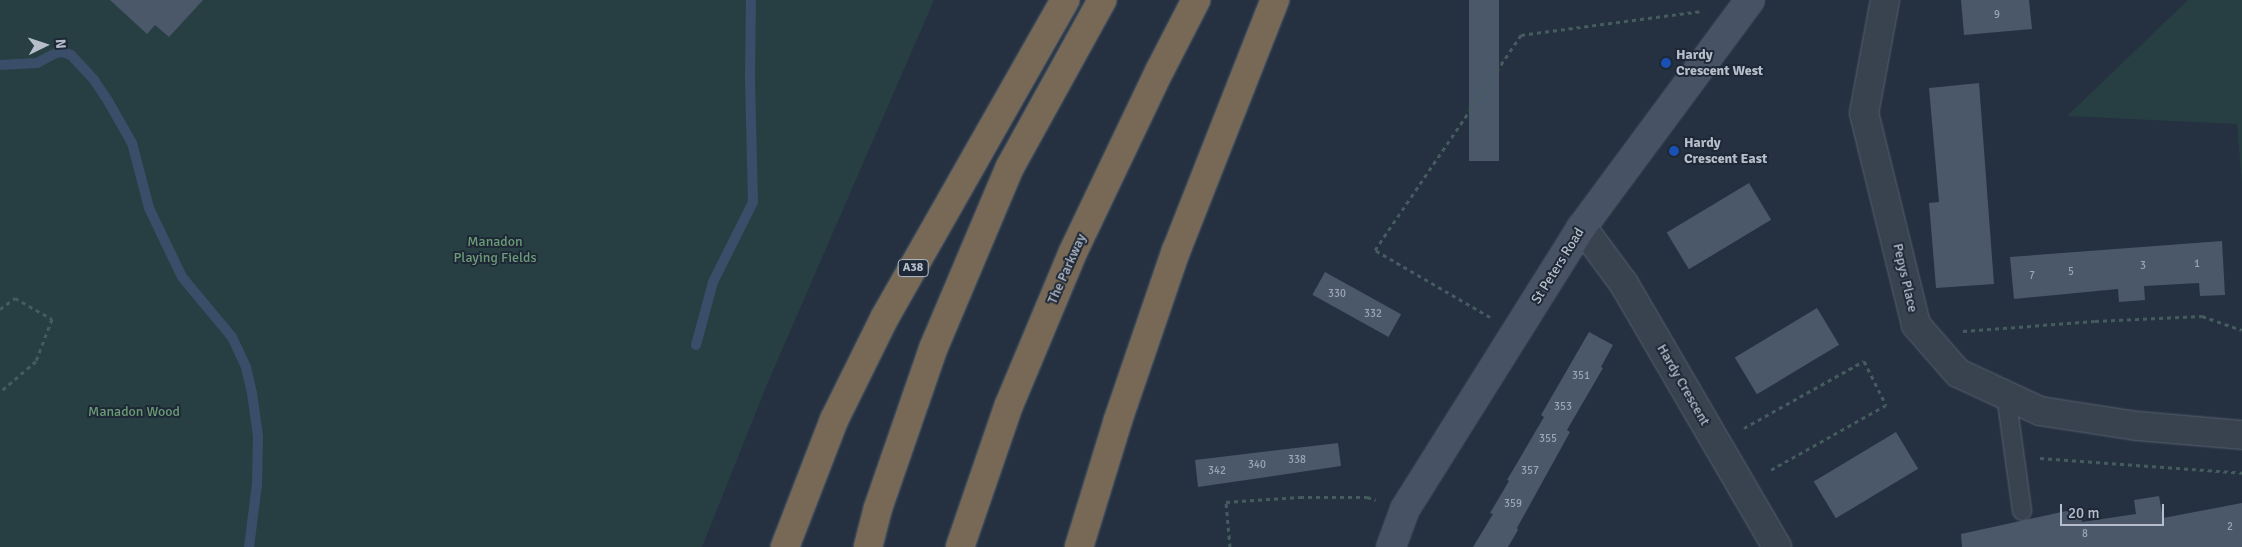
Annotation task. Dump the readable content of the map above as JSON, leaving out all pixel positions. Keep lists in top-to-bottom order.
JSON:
{
  "streets": {
    "highway": ["A38", "The Parkway"],
    "street": ["St Peters Road", "Pepys Place", "Hardy Crescent"]
  },
  "crossings": [
    ["St Peters Road", "Hardy Crescent"]
  ],
  "parks": ["Manadon Playing Fields", "Manadon Wood"],
  "places": ["Hardy Crescent West", "Hardy Crescent East"],
  "house_numbers": [
    "9",
    "1",
    "3",
    "5",
    "7",
    "330",
    "332",
    "351",
    "353",
    "355",
    "338",
    "340",
    "342",
    "357",
    "359",
    "2",
    "8"
  ],
  "scale_bar": "20 m",
  "north": "right"
}
